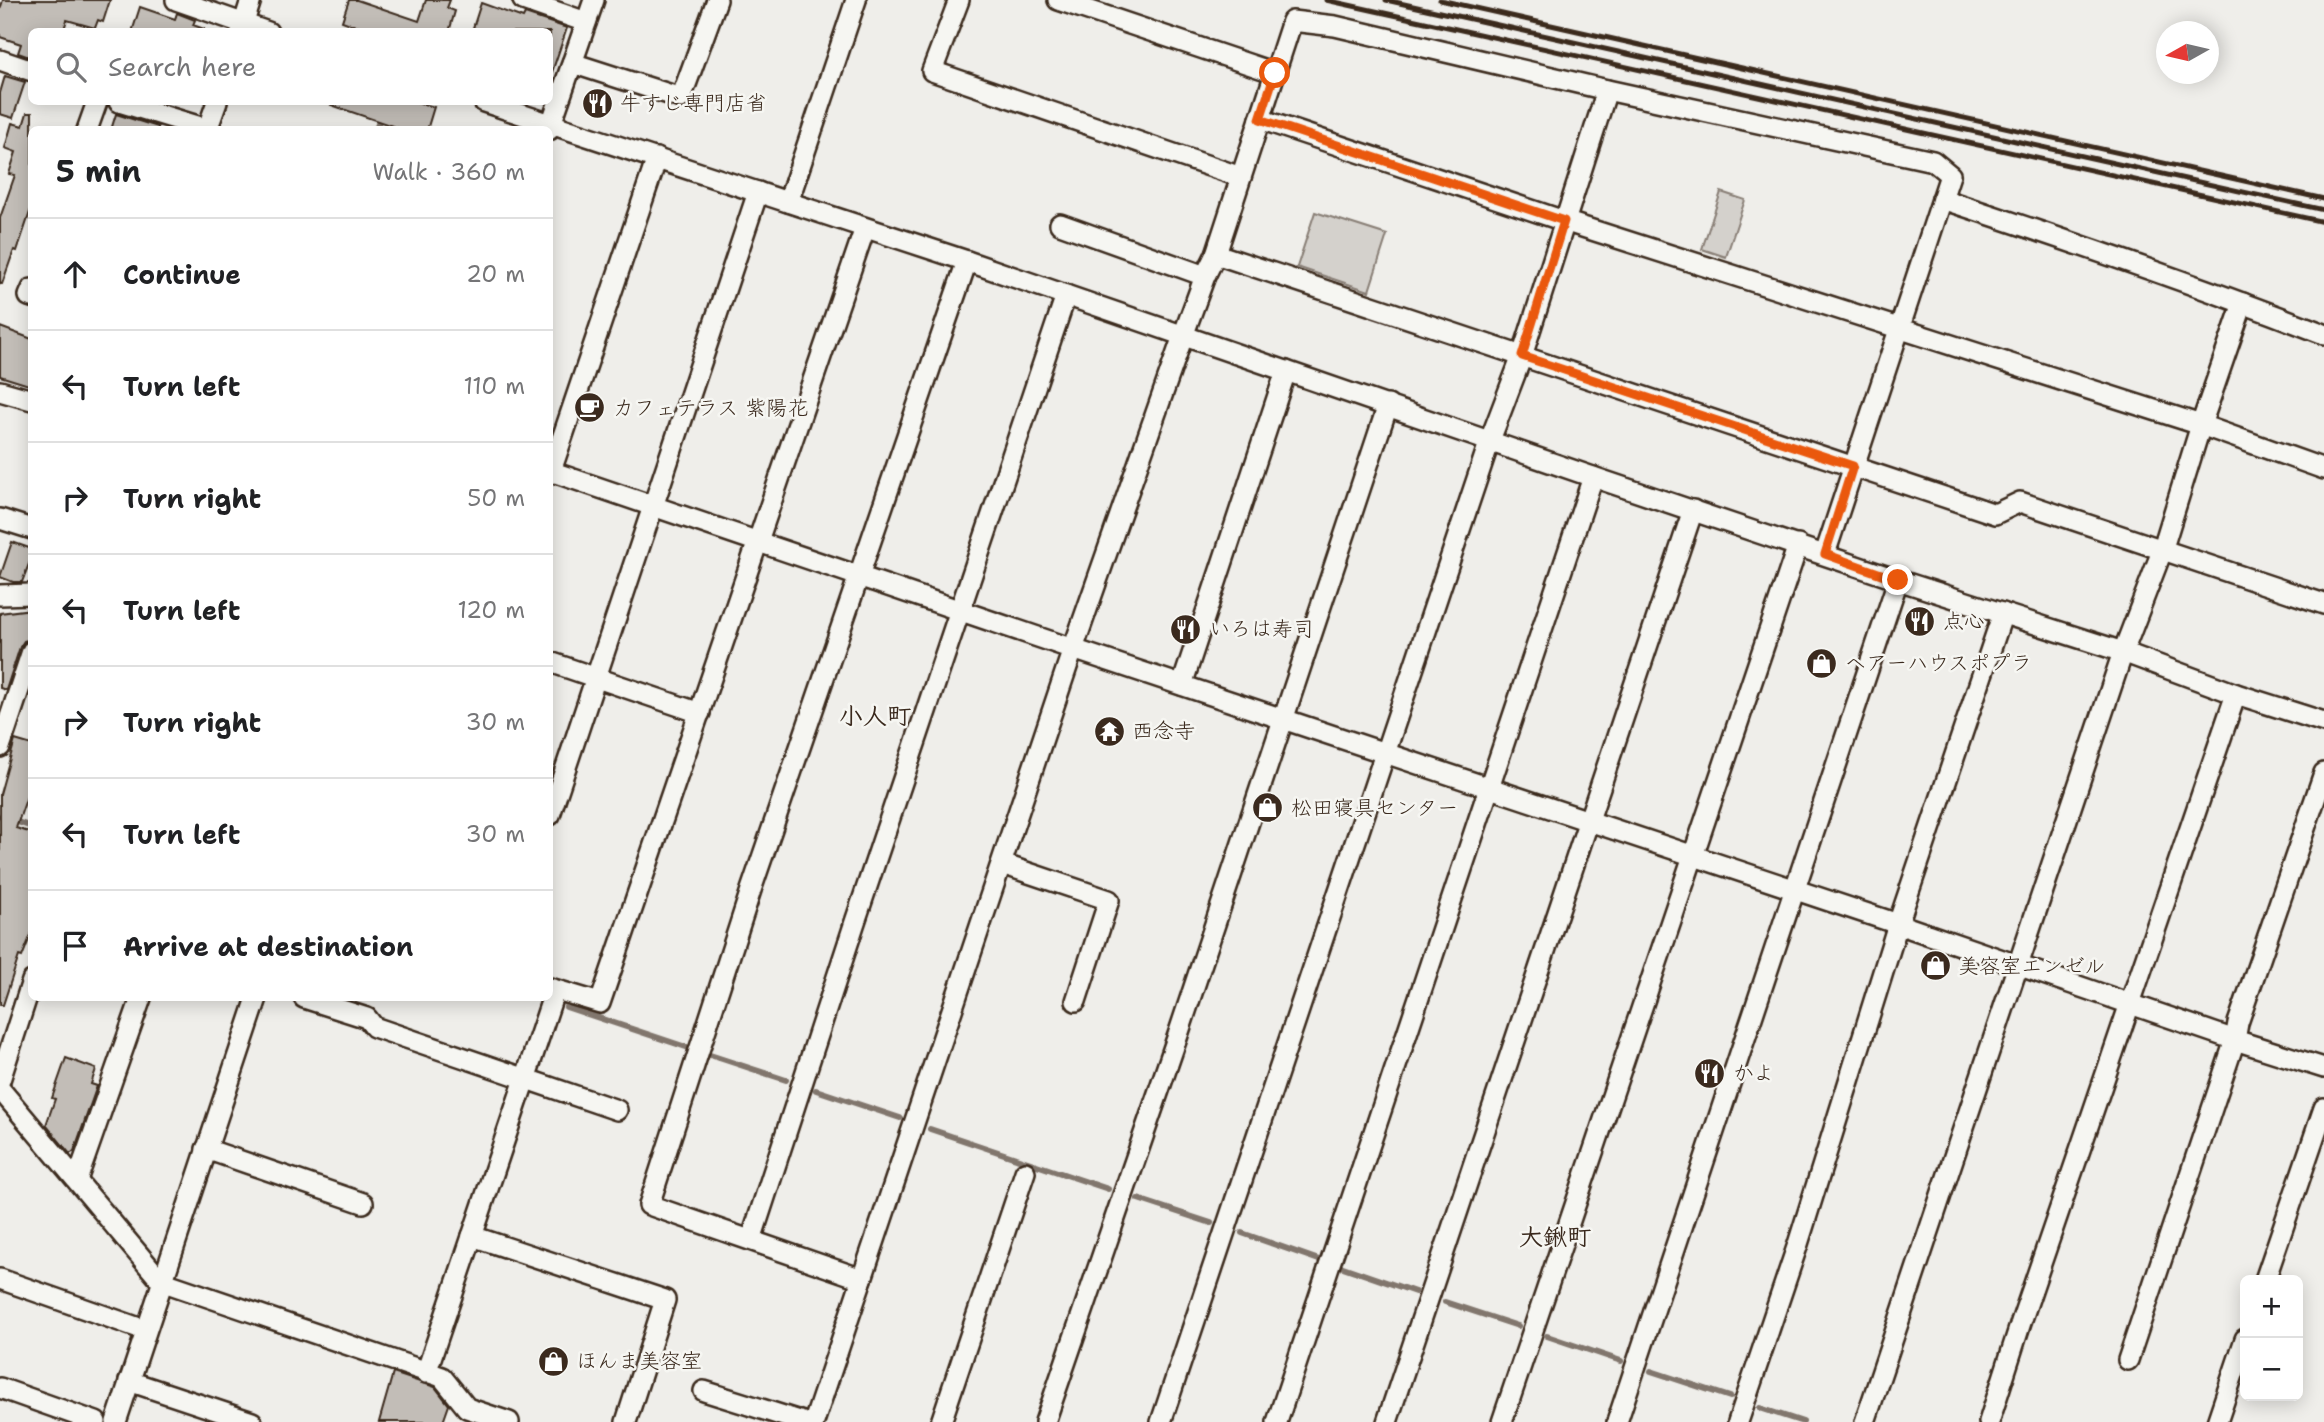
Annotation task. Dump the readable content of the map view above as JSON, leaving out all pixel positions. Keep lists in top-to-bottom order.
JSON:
{
  "districts": ["小人町", "大鍬町"],
  "places": {
    "restaurant": [
      "牛すじ専門店省",
      "点心",
      "いろは寿司",
      "かよ"
    ],
    "cafe": ["カフェテラス 紫陽花"],
    "shop": [
      "ヘアーハウスポプラ",
      "松田寝具センター",
      "美容室エンゼル",
      "ほんま美容室"
    ],
    "temple": ["西念寺"]
  },
  "north": "left",
  "page": {
    "search": "Search here",
    "heading": ["5 min", "Walk · 360 m"],
    "list": [
      ["Continue", "20 m"],
      ["Turn left", "110 m"],
      ["Turn right", "50 m"],
      ["Turn left", "120 m"],
      ["Turn right", "30 m"],
      ["Turn left", "30 m"],
      "Arrive at destination"
    ],
    "map_buttons": ["+", "−"]
  }
}
